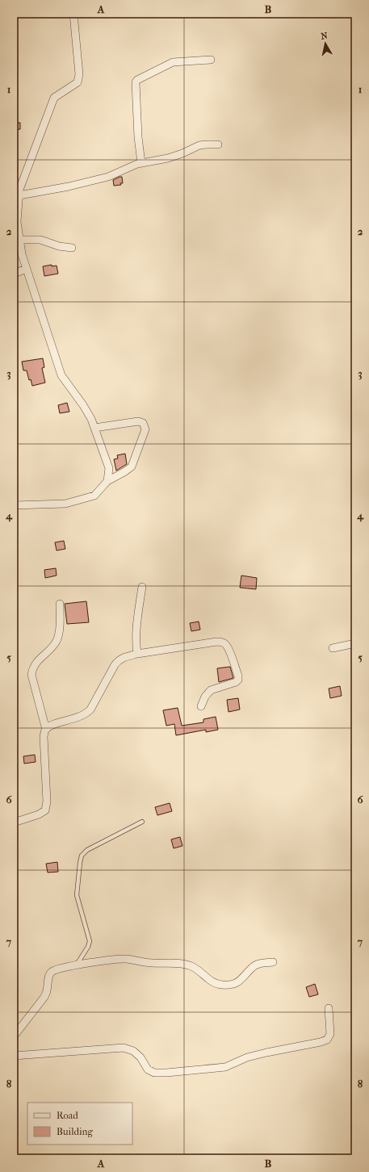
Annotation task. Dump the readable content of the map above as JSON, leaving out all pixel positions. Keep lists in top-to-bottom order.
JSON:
{
  "legend": ["Road", "Building"],
  "north": "top",
  "grid": {
    "columns": ["A", "B"],
    "rows": [
      "1",
      "2",
      "3",
      "4",
      "5",
      "6",
      "7",
      "8"
    ]
  }
}
